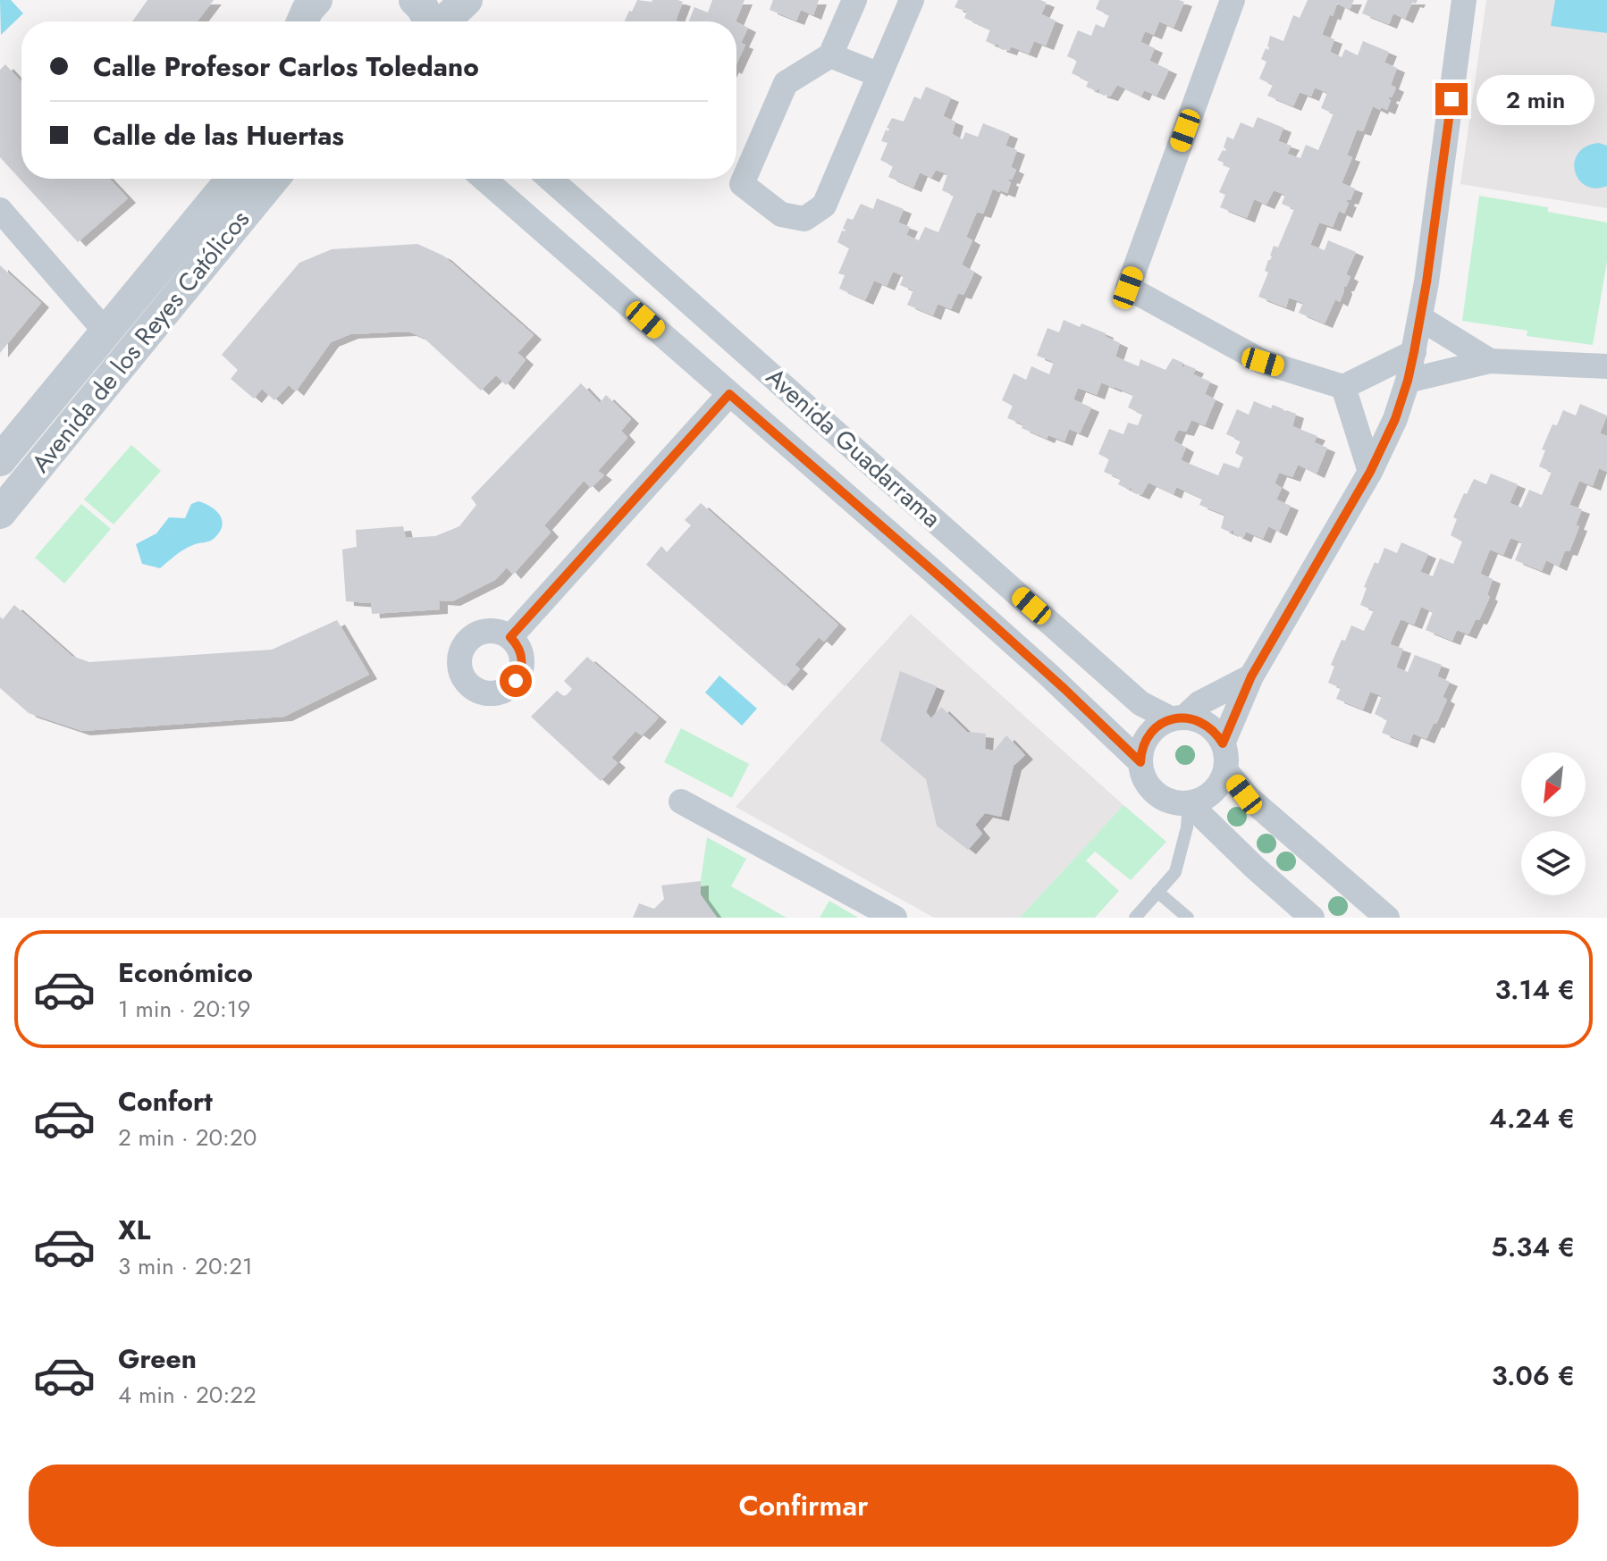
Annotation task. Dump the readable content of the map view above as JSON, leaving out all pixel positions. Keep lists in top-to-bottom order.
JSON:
{
  "streets": {
    "street": ["Avenida de los Reyes Católicos", "Avenida Guadarrama"]
  },
  "north": "bottom left",
  "page": {
    "banner": ["Calle Profesor Carlos Toledano", "Calle de las Huertas"],
    "bubble": "2 min",
    "list": [
      {
        "name": "Económico",
        "note": "1 min · 20:19",
        "value": "3.14 €"
      },
      {
        "name": "Confort",
        "note": "2 min · 20:20",
        "value": "4.24 €"
      },
      {
        "name": "XL",
        "note": "3 min · 20:21",
        "value": "5.34 €"
      },
      {
        "name": "Green",
        "note": "4 min · 20:22",
        "value": "3.06 €"
      }
    ],
    "buttons": "Confirmar"
  }
}
